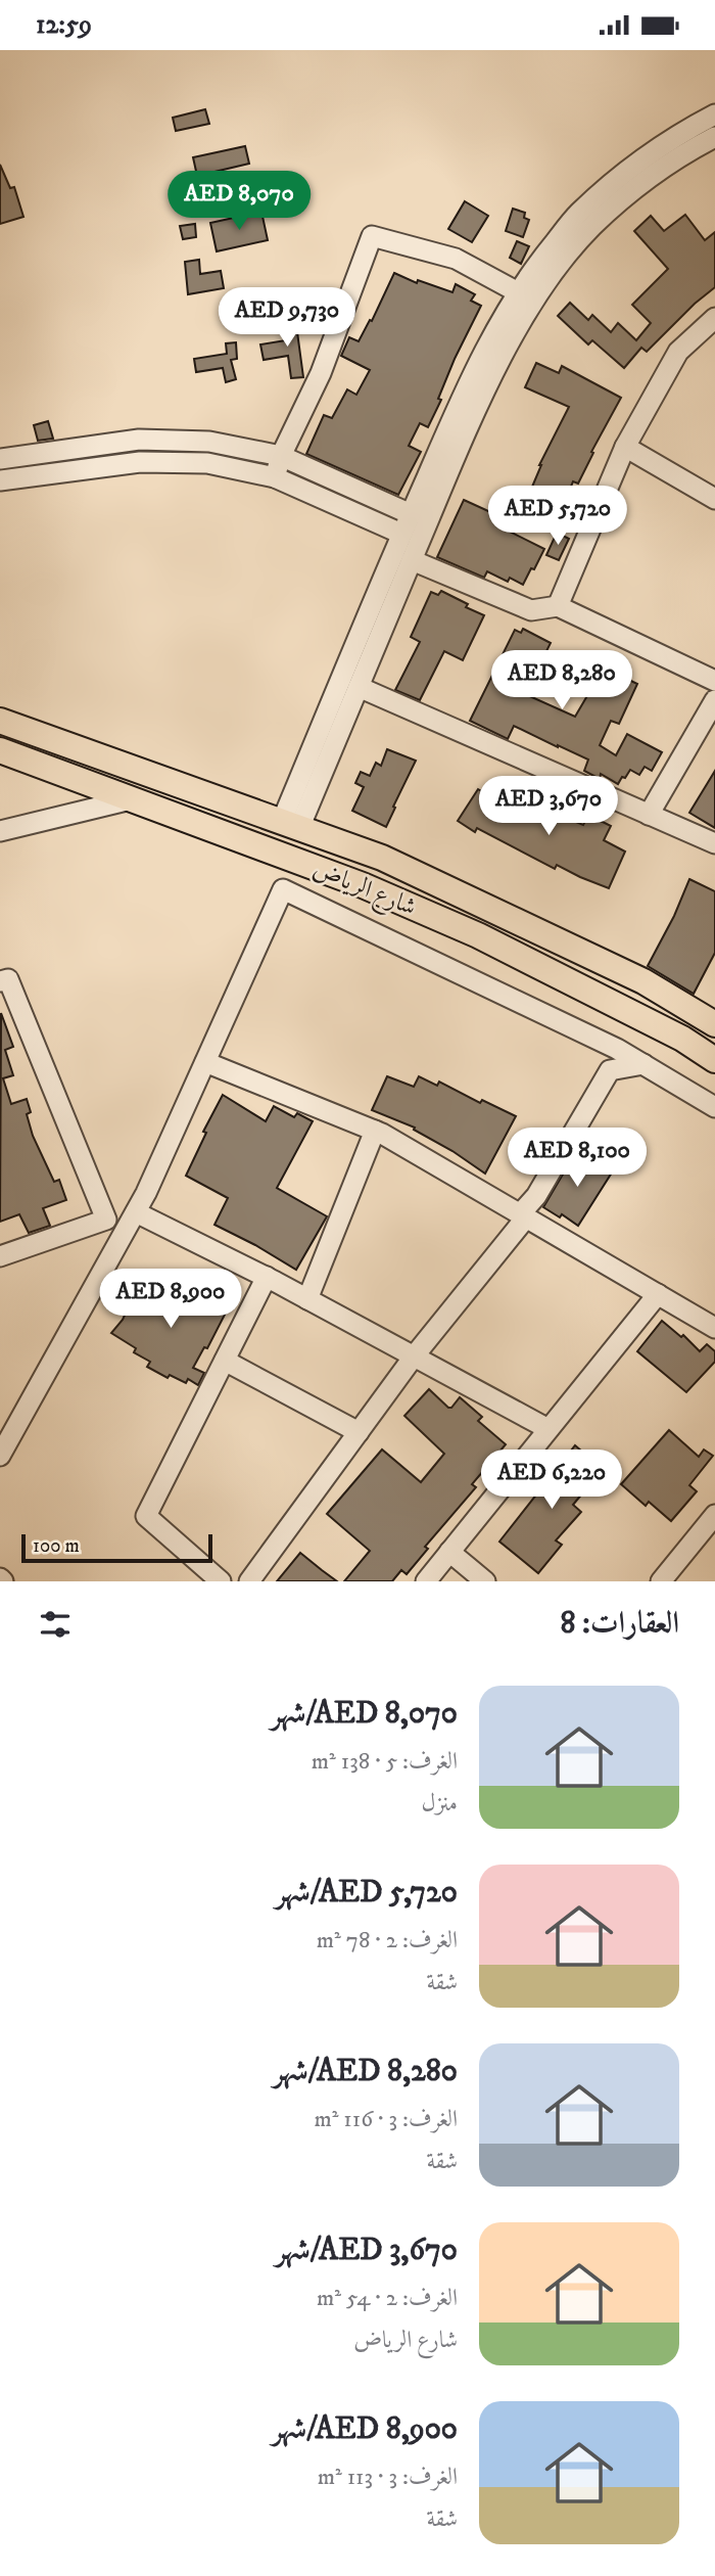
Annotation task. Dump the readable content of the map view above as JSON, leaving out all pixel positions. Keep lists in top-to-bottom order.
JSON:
{
  "streets": {
    "main road": ["شارع الرياض"]
  },
  "scale_bar": "100 m",
  "page": {
    "status": "12:59",
    "price": [
      "AED 8,070",
      "AED 9,730",
      "AED 5,720",
      "AED 8,280",
      "AED 3,670",
      "AED 8,100",
      "AED 8,900",
      "AED 6,220"
    ],
    "scale": "100 m",
    "heading": "العقارات: 8",
    "list": [
      {
        "name": "AED 8,070/شهر",
        "note": "الغرف: 5 · 138 m² · منزل"
      },
      {
        "name": "AED 5,720/شهر",
        "note": "الغرف: 2 · 78 m² · شقة"
      },
      {
        "name": "AED 8,280/شهر",
        "note": "الغرف: 3 · 116 m² · شقة"
      },
      {
        "name": "AED 3,670/شهر",
        "note": "الغرف: 2 · 54 m² · شارع الرياض"
      },
      {
        "name": "AED 8,900/شهر",
        "note": "الغرف: 3 · 113 m² · شقة"
      }
    ]
  }
}
